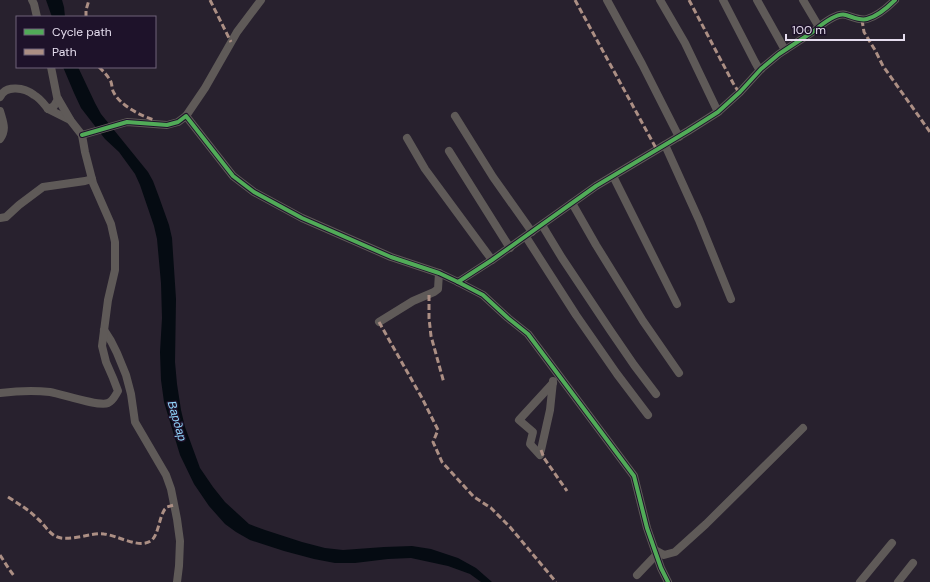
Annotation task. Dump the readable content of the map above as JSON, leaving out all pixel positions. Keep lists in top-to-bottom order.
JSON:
{
  "water": ["Вардар"],
  "legend": ["Cycle path", "Path"],
  "scale_bar": "100 m"
}
